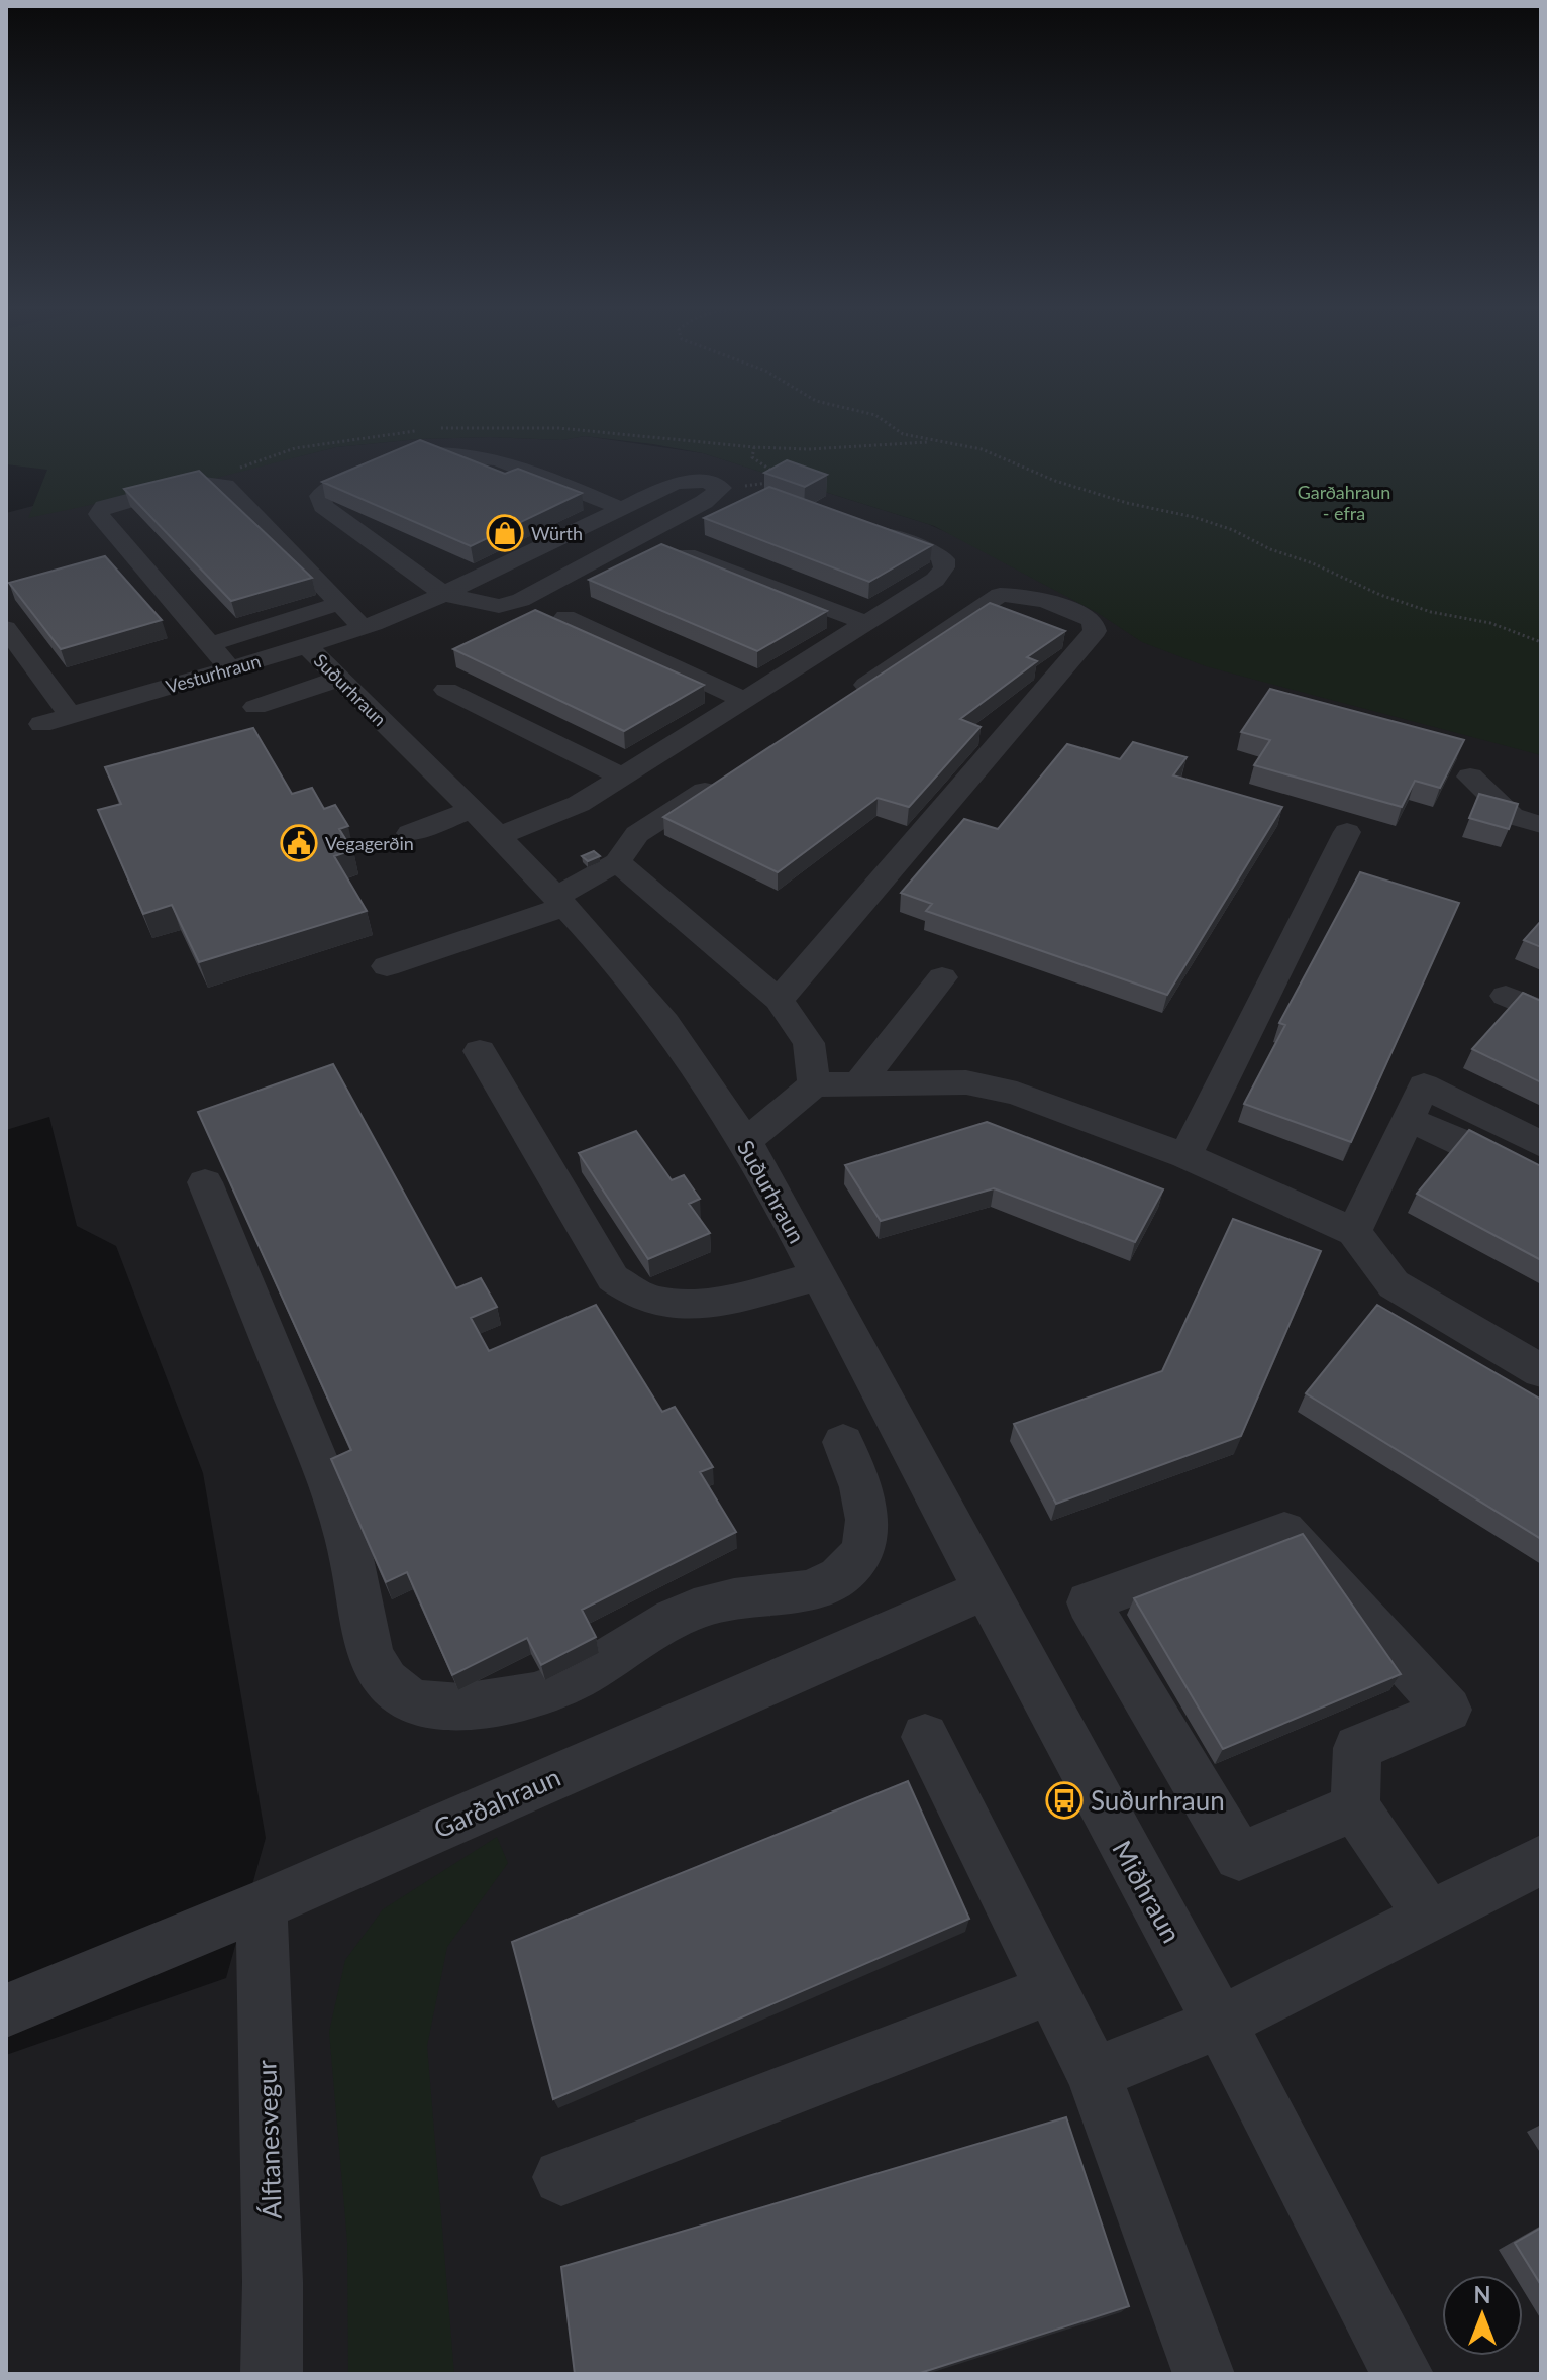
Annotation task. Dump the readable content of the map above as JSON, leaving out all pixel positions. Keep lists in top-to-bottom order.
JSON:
{
  "streets": {
    "street": [
      "Vesturhraun",
      "Suðurhraun",
      "Garðahraun",
      "Miðhraun",
      "Álftanesvegur"
    ]
  },
  "crossings": [
    ["Vesturhraun", "Suðurhraun"],
    ["Suðurhraun", "Garðahraun"],
    ["Suðurhraun", "Miðhraun"],
    ["Garðahraun", "Miðhraun"],
    ["Garðahraun", "Álftanesvegur"]
  ],
  "parks": ["Garðahraun - efra"],
  "places": {
    "shop": ["Würth"],
    "public building": ["Vegagerðin"],
    "bus stop": ["Suðurhraun"]
  },
  "north": "top"
}
